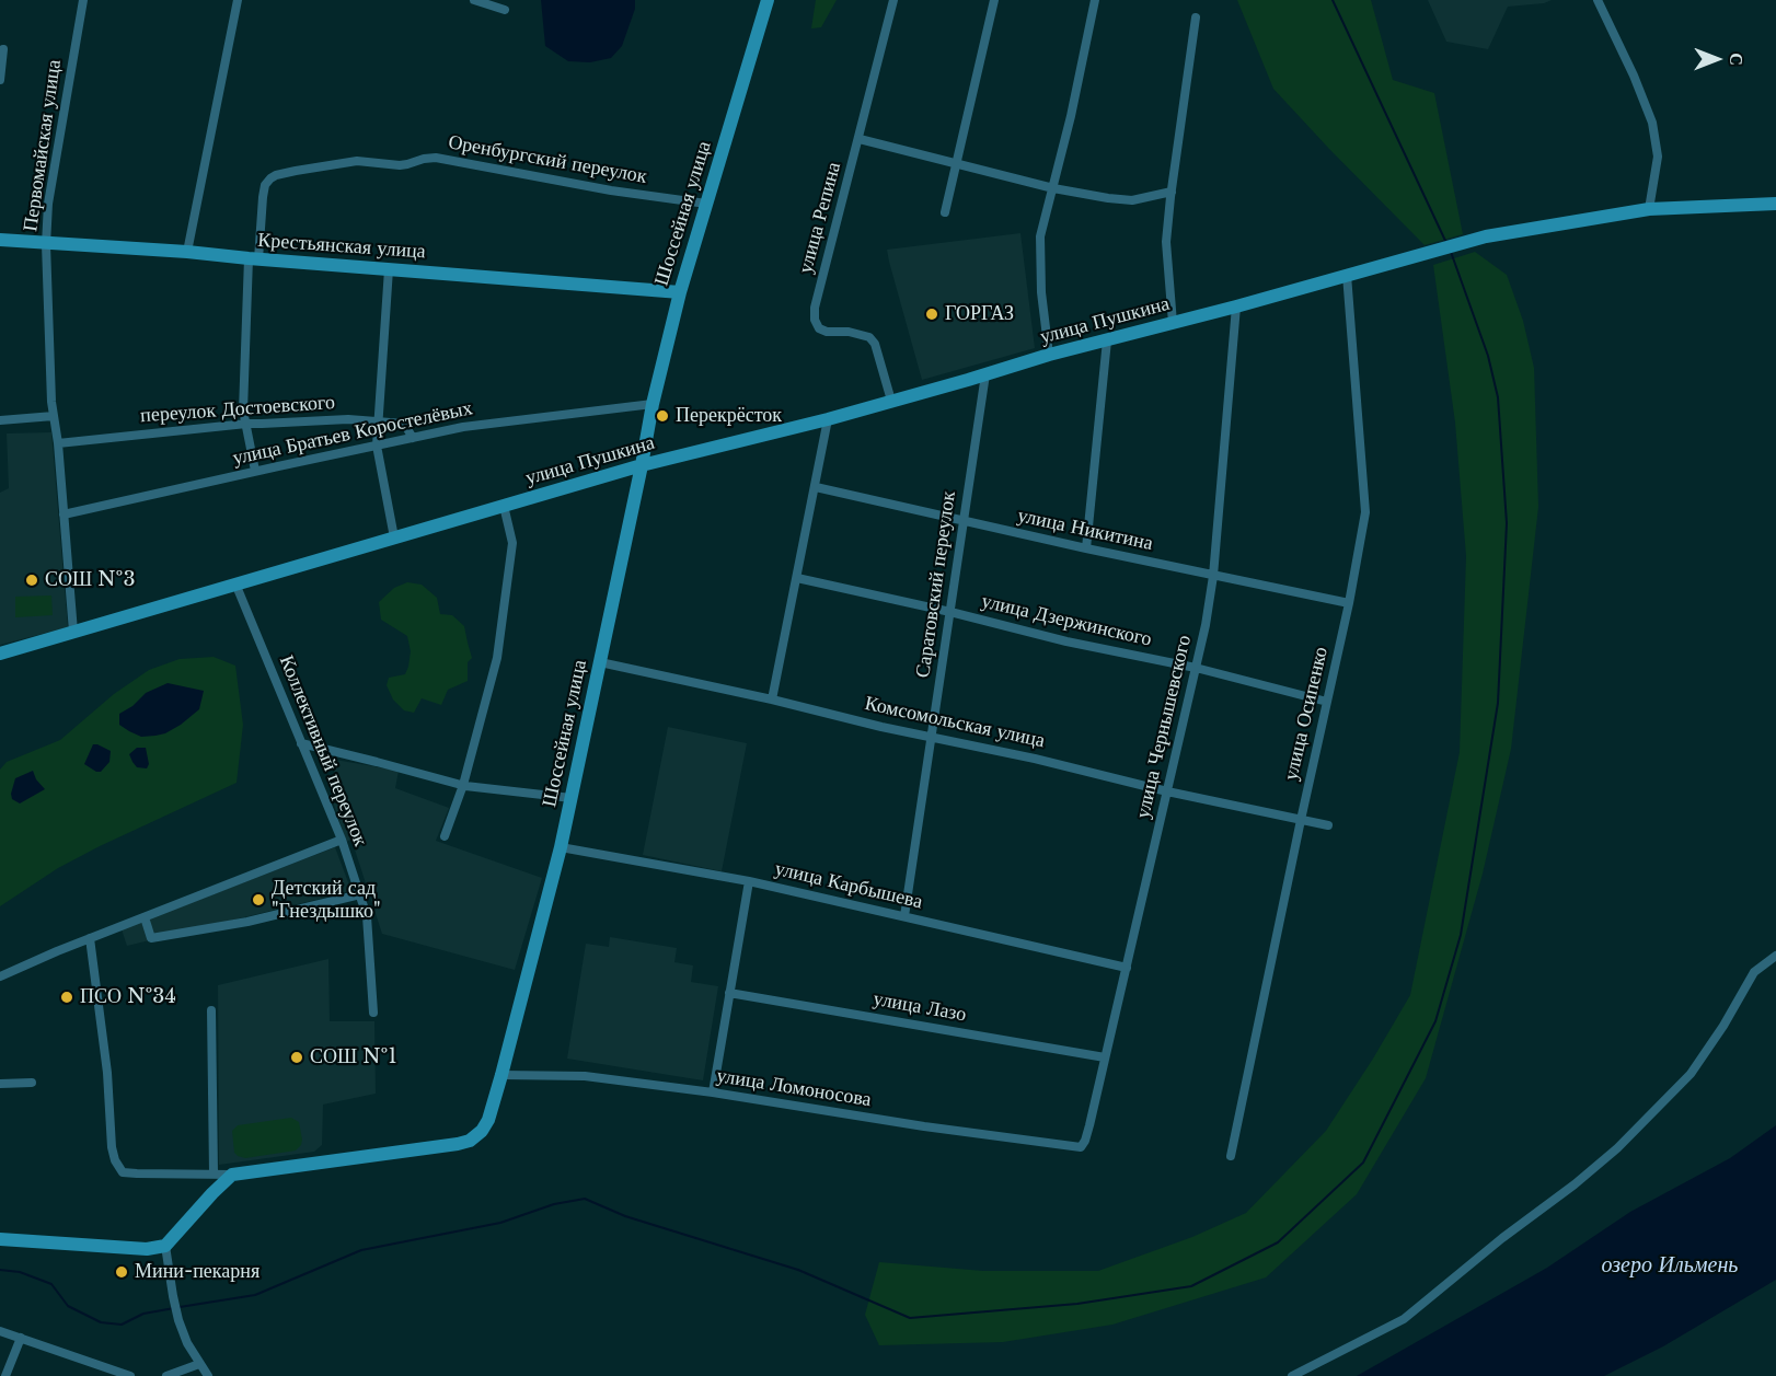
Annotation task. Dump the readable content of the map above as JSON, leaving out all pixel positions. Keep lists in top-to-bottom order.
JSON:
{
  "streets": {
    "main road": ["Шоссейная улица", "Крестьянская улица", "улица Пушкина"],
    "street": [
      "Первомайская улица",
      "Оренбургский переулок",
      "улица Репина",
      "переулок Достоевского",
      "улица Братьев Коростелёвых",
      "улица Никитина",
      "Саратовский переулок",
      "улица Дзержинского",
      "улица Осипенко",
      "Комсомольская улица",
      "улица Чернышевского",
      "Коллективный переулок",
      "улица Карбышева",
      "улица Лазо",
      "улица Ломоносова"
    ]
  },
  "crossings": [
    ["Первомайская улица", "Крестьянская улица"],
    ["Первомайская улица", "улица Пушкина"],
    ["Первомайская улица", "переулок Достоевского"],
    ["Первомайская улица", "улица Братьев Коростелёвых"],
    ["Оренбургский переулок", "Шоссейная улица"],
    ["Оренбургский переулок", "Крестьянская улица"],
    ["Шоссейная улица", "Крестьянская улица"],
    ["Шоссейная улица", "улица Пушкина"],
    ["Шоссейная улица", "улица Братьев Коростелёвых"],
    ["Шоссейная улица", "Комсомольская улица"],
    ["Шоссейная улица", "улица Карбышева"],
    ["Шоссейная улица", "улица Ломоносова"],
    ["улица Репина", "улица Пушкина"],
    ["улица Пушкина", "Саратовский переулок"],
    ["улица Пушкина", "улица Осипенко"],
    ["улица Пушкина", "улица Чернышевского"],
    ["улица Пушкина", "Коллективный переулок"],
    ["переулок Достоевского", "улица Братьев Коростелёвых"],
    ["улица Никитина", "Саратовский переулок"],
    ["улица Никитина", "улица Осипенко"],
    ["улица Никитина", "улица Чернышевского"],
    ["Саратовский переулок", "улица Дзержинского"],
    ["Саратовский переулок", "Комсомольская улица"],
    ["Саратовский переулок", "улица Карбышева"],
    ["улица Дзержинского", "улица Осипенко"],
    ["улица Дзержинского", "улица Чернышевского"],
    ["улица Осипенко", "Комсомольская улица"],
    ["Комсомольская улица", "улица Чернышевского"],
    ["улица Чернышевского", "улица Карбышева"],
    ["улица Чернышевского", "улица Лазо"],
    ["улица Чернышевского", "улица Ломоносова"]
  ],
  "water": ["озеро Ильмень"],
  "places": [
    "ГОРГАЗ",
    "Перекрёсток",
    "СОШ №3",
    "Детский сад \"Гнездышко\"",
    "ПСО №34",
    "СОШ №1",
    "Мини-пекарня"
  ],
  "north": "right"
}
